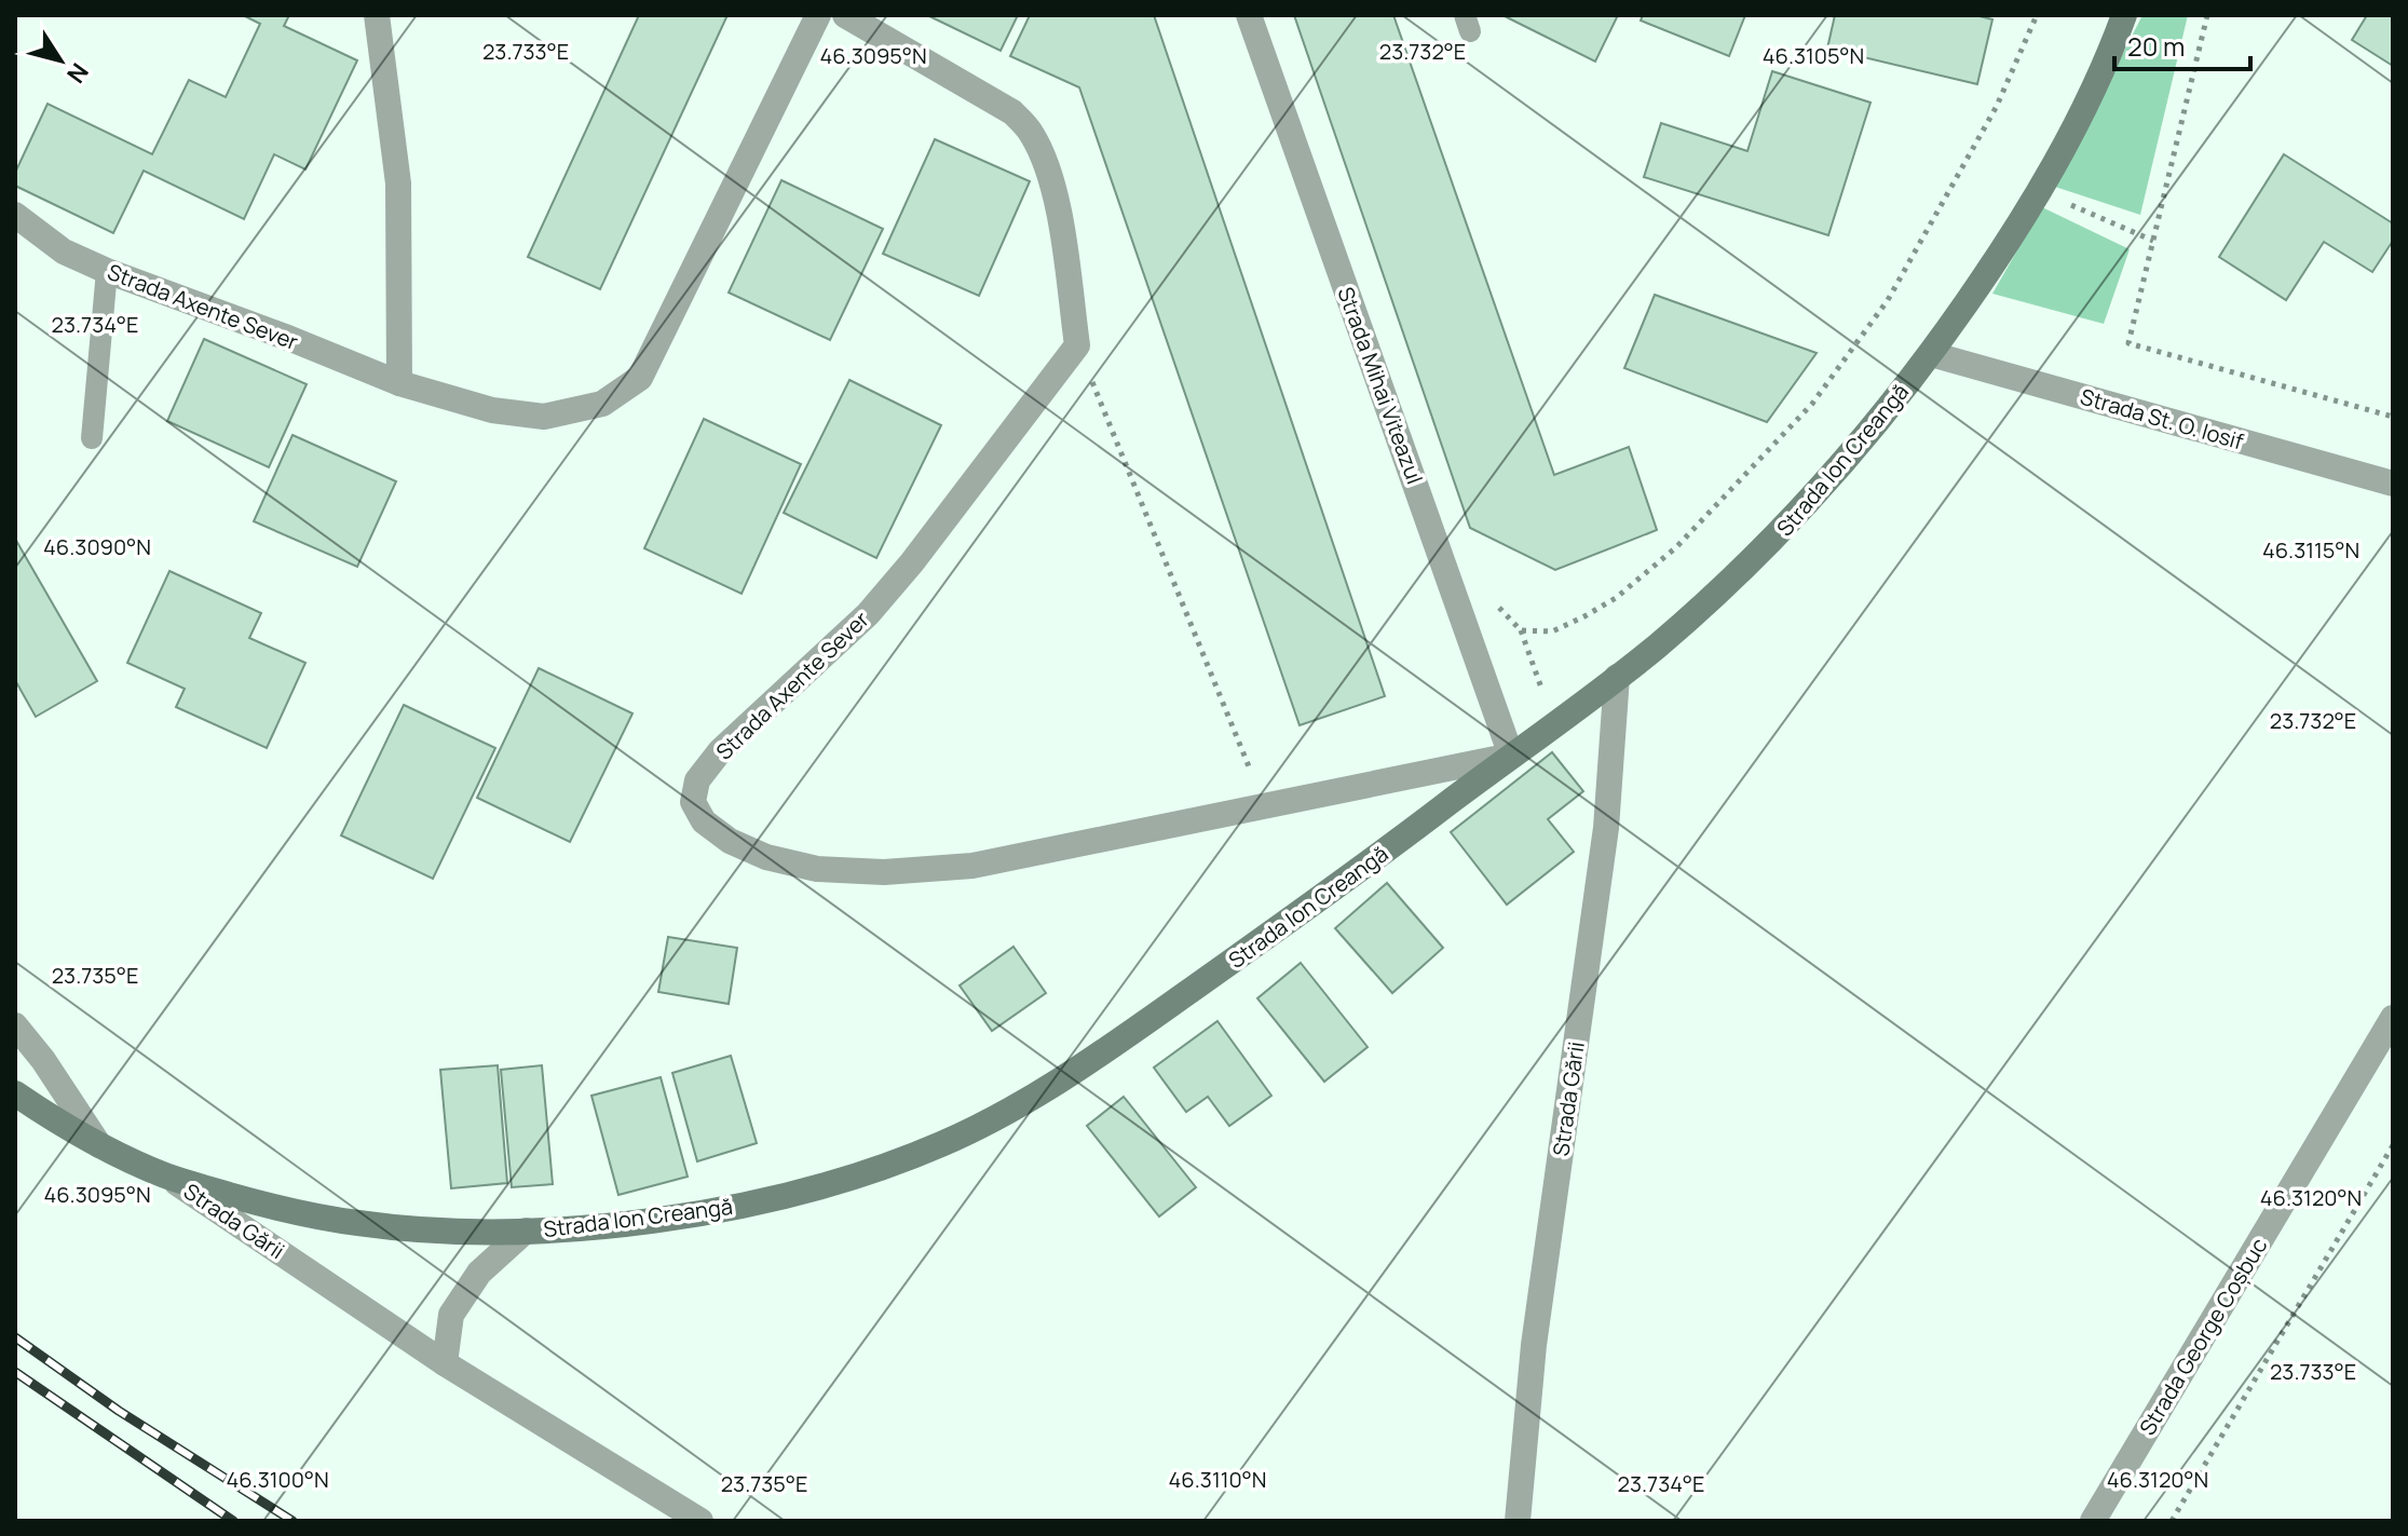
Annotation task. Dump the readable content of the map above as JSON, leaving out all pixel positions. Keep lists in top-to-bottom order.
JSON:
{
  "streets": {
    "main road": ["Strada Ion Creangă", "Strada Gării"],
    "street": [
      "Strada Axente Sever",
      "Strada Mihai Viteazul",
      "Strada St. O. Iosif",
      "Strada George Coșbuc"
    ]
  },
  "crossings": [
    ["Strada Axente Sever", "Strada Mihai Viteazul"],
    ["Strada Axente Sever", "Strada Ion Creangă"],
    ["Strada Mihai Viteazul", "Strada Ion Creangă"],
    ["Strada St. O. Iosif", "Strada Ion Creangă"],
    ["Strada Ion Creangă", "Strada Gării"]
  ],
  "scale_bar": "20 m",
  "north": "bottom right",
  "coordinates": [
    "23.733°E",
    "23.732°E",
    "46.3095°N",
    "46.3105°N",
    "23.734°E",
    "46.3090°N",
    "46.3115°N",
    "23.735°E",
    "46.3120°N",
    "46.3100°N",
    "46.3110°N"
  ]
}
